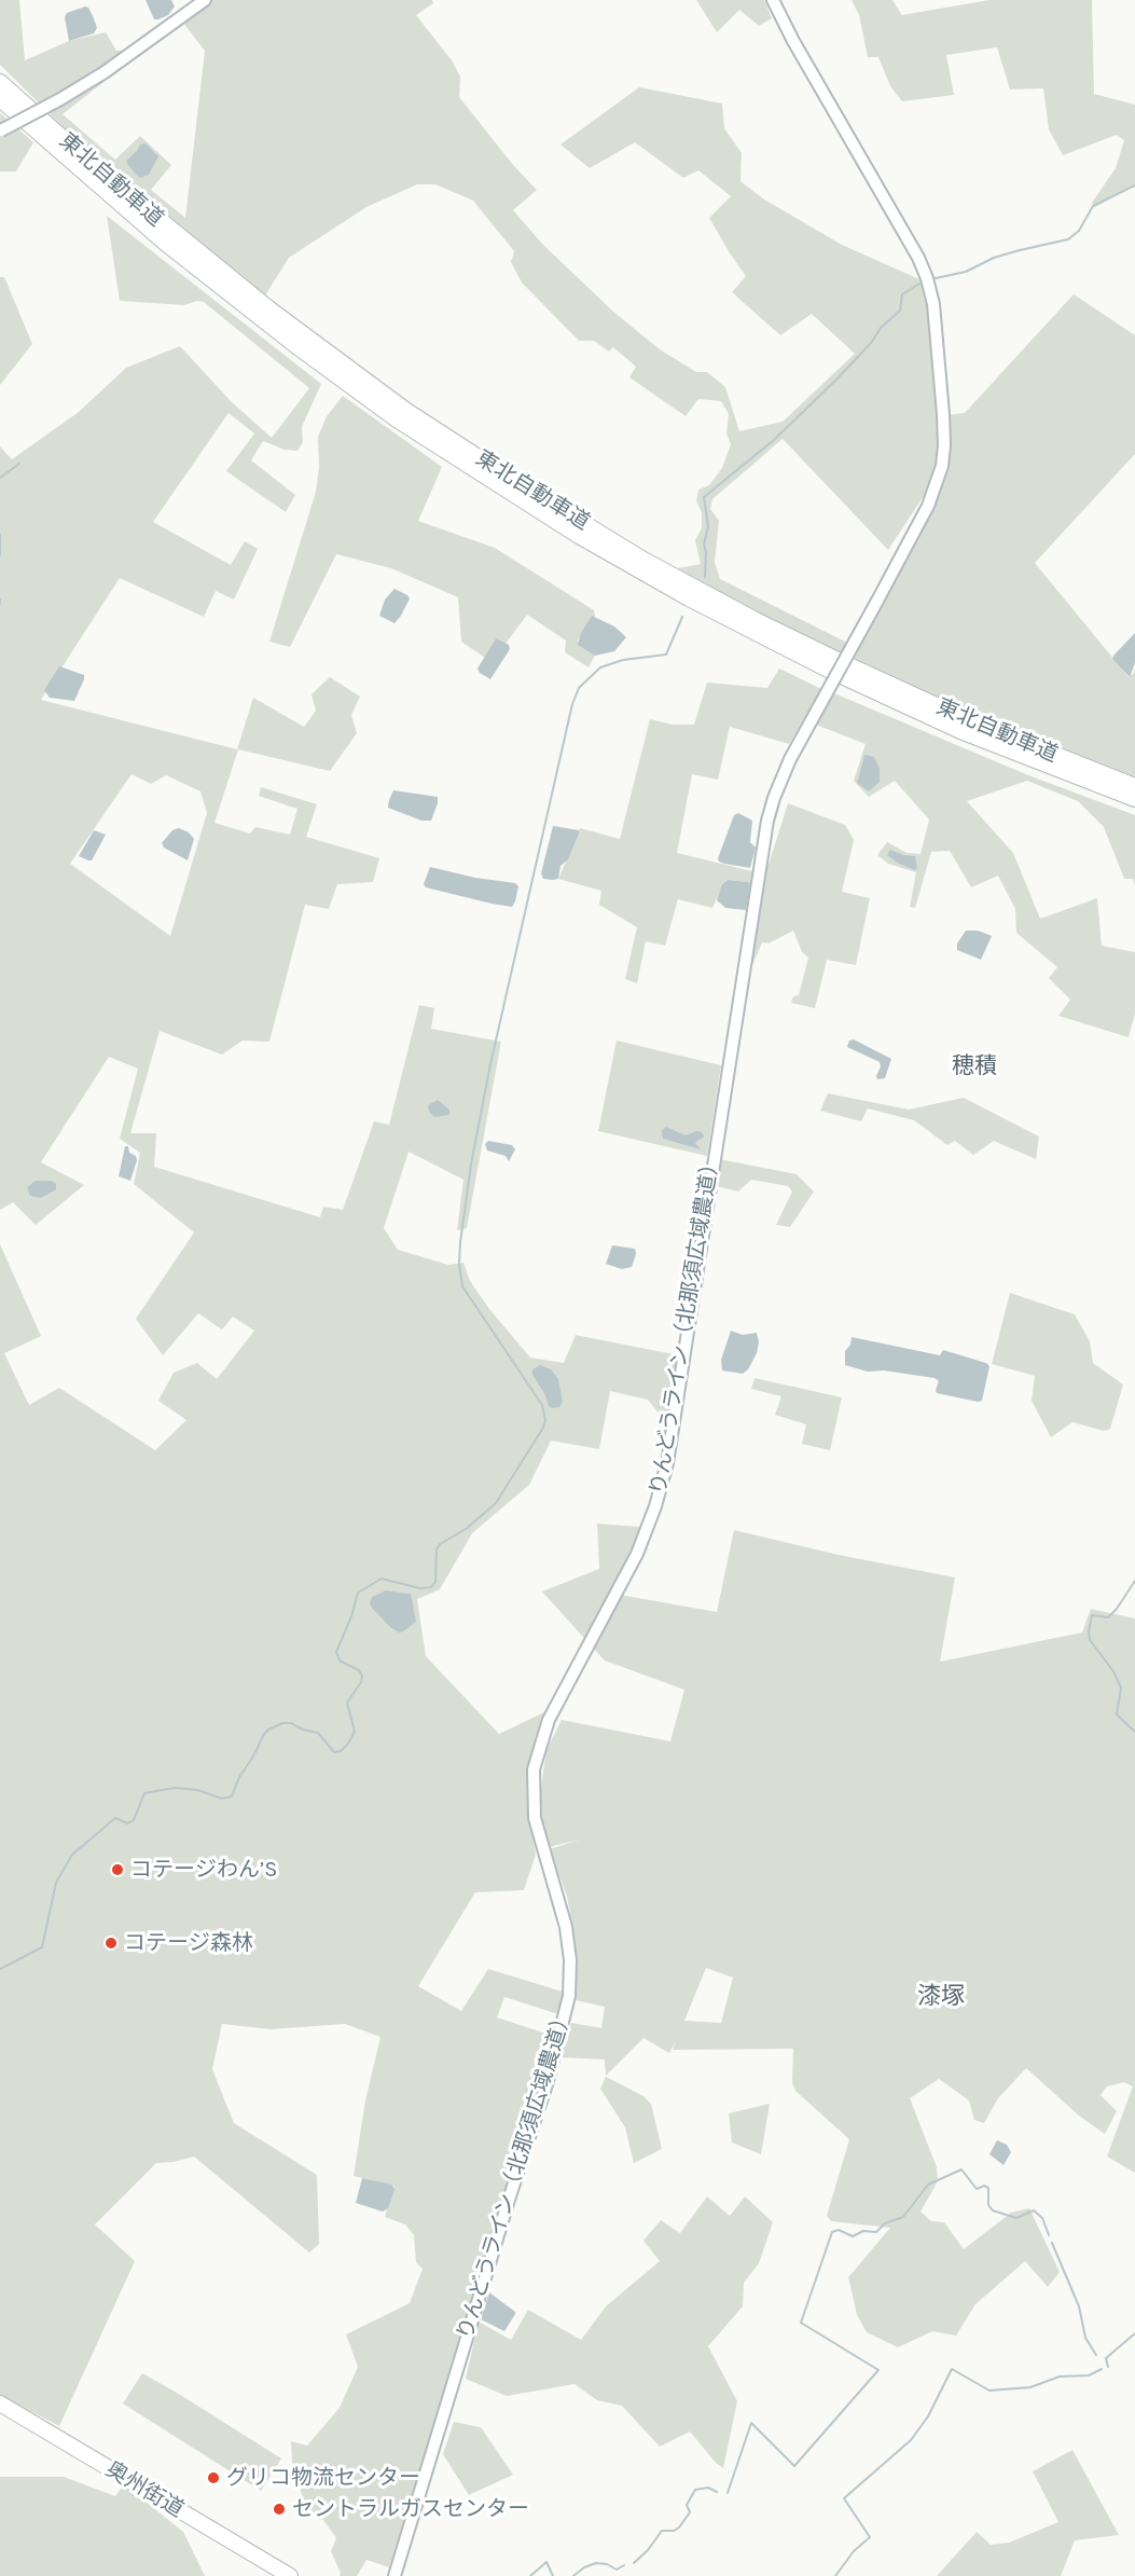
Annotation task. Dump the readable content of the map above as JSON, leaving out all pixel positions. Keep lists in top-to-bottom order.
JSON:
{
  "streets": {
    "highway": ["東北自動車道", "奥州街道"],
    "street": ["りんどうライン（北那須広域農道）"]
  },
  "districts": ["穂積", "漆塚"],
  "places": [
    "コテージわん’S",
    "コテージ森林",
    "グリコ物流センター",
    "セントラルガスセンター"
  ]
}
